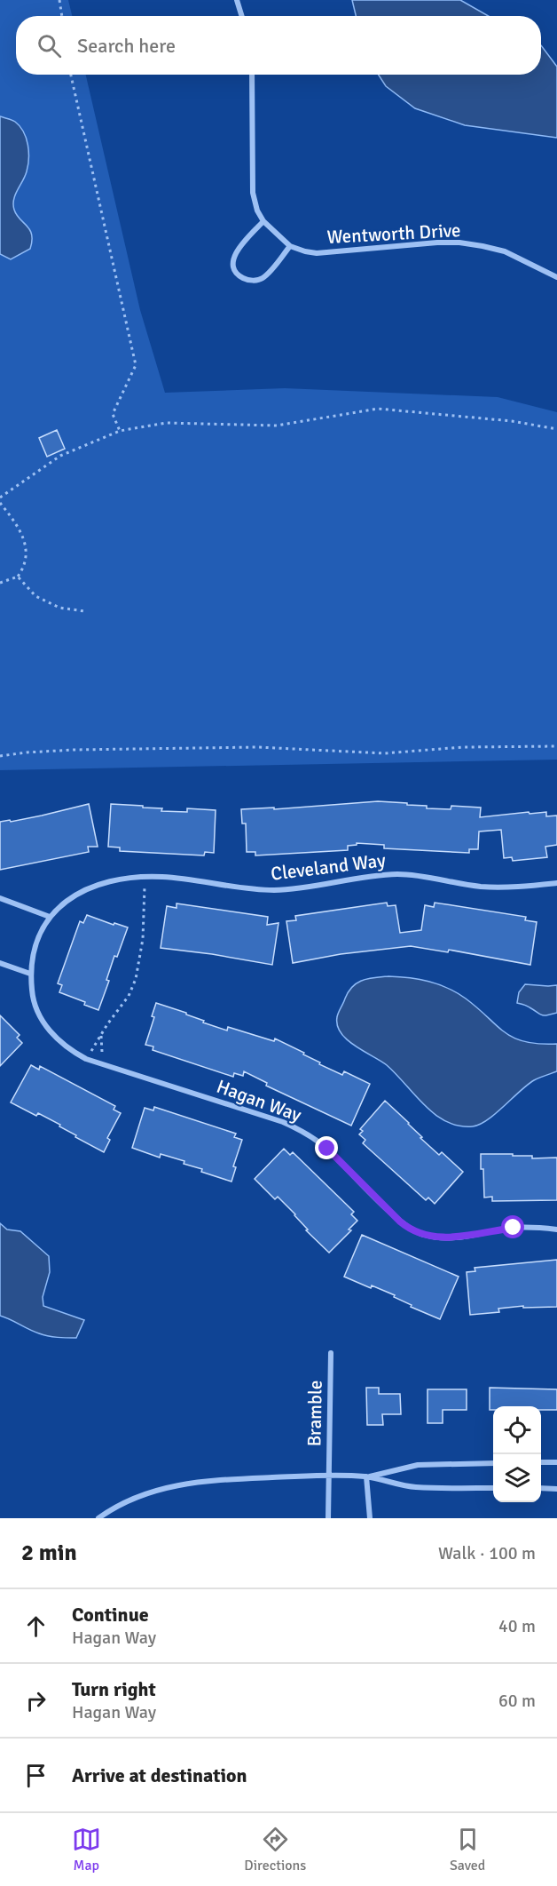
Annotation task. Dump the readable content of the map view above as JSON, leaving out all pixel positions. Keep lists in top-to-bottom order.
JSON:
{
  "streets": {
    "street": [
      "Wentworth Drive",
      "Cleveland Way",
      "Hagan Way",
      "Bramble"
    ]
  },
  "crossings": [
    ["Cleveland Way", "Hagan Way"]
  ],
  "page": {
    "search": "Search here",
    "heading": ["2 min", "Walk · 100 m"],
    "list": [
      ["Continue", "Hagan Way", "40 m"],
      ["Turn right", "Hagan Way", "60 m"],
      "Arrive at destination"
    ],
    "nav": ["Map", "Directions", "Saved"]
  }
}
